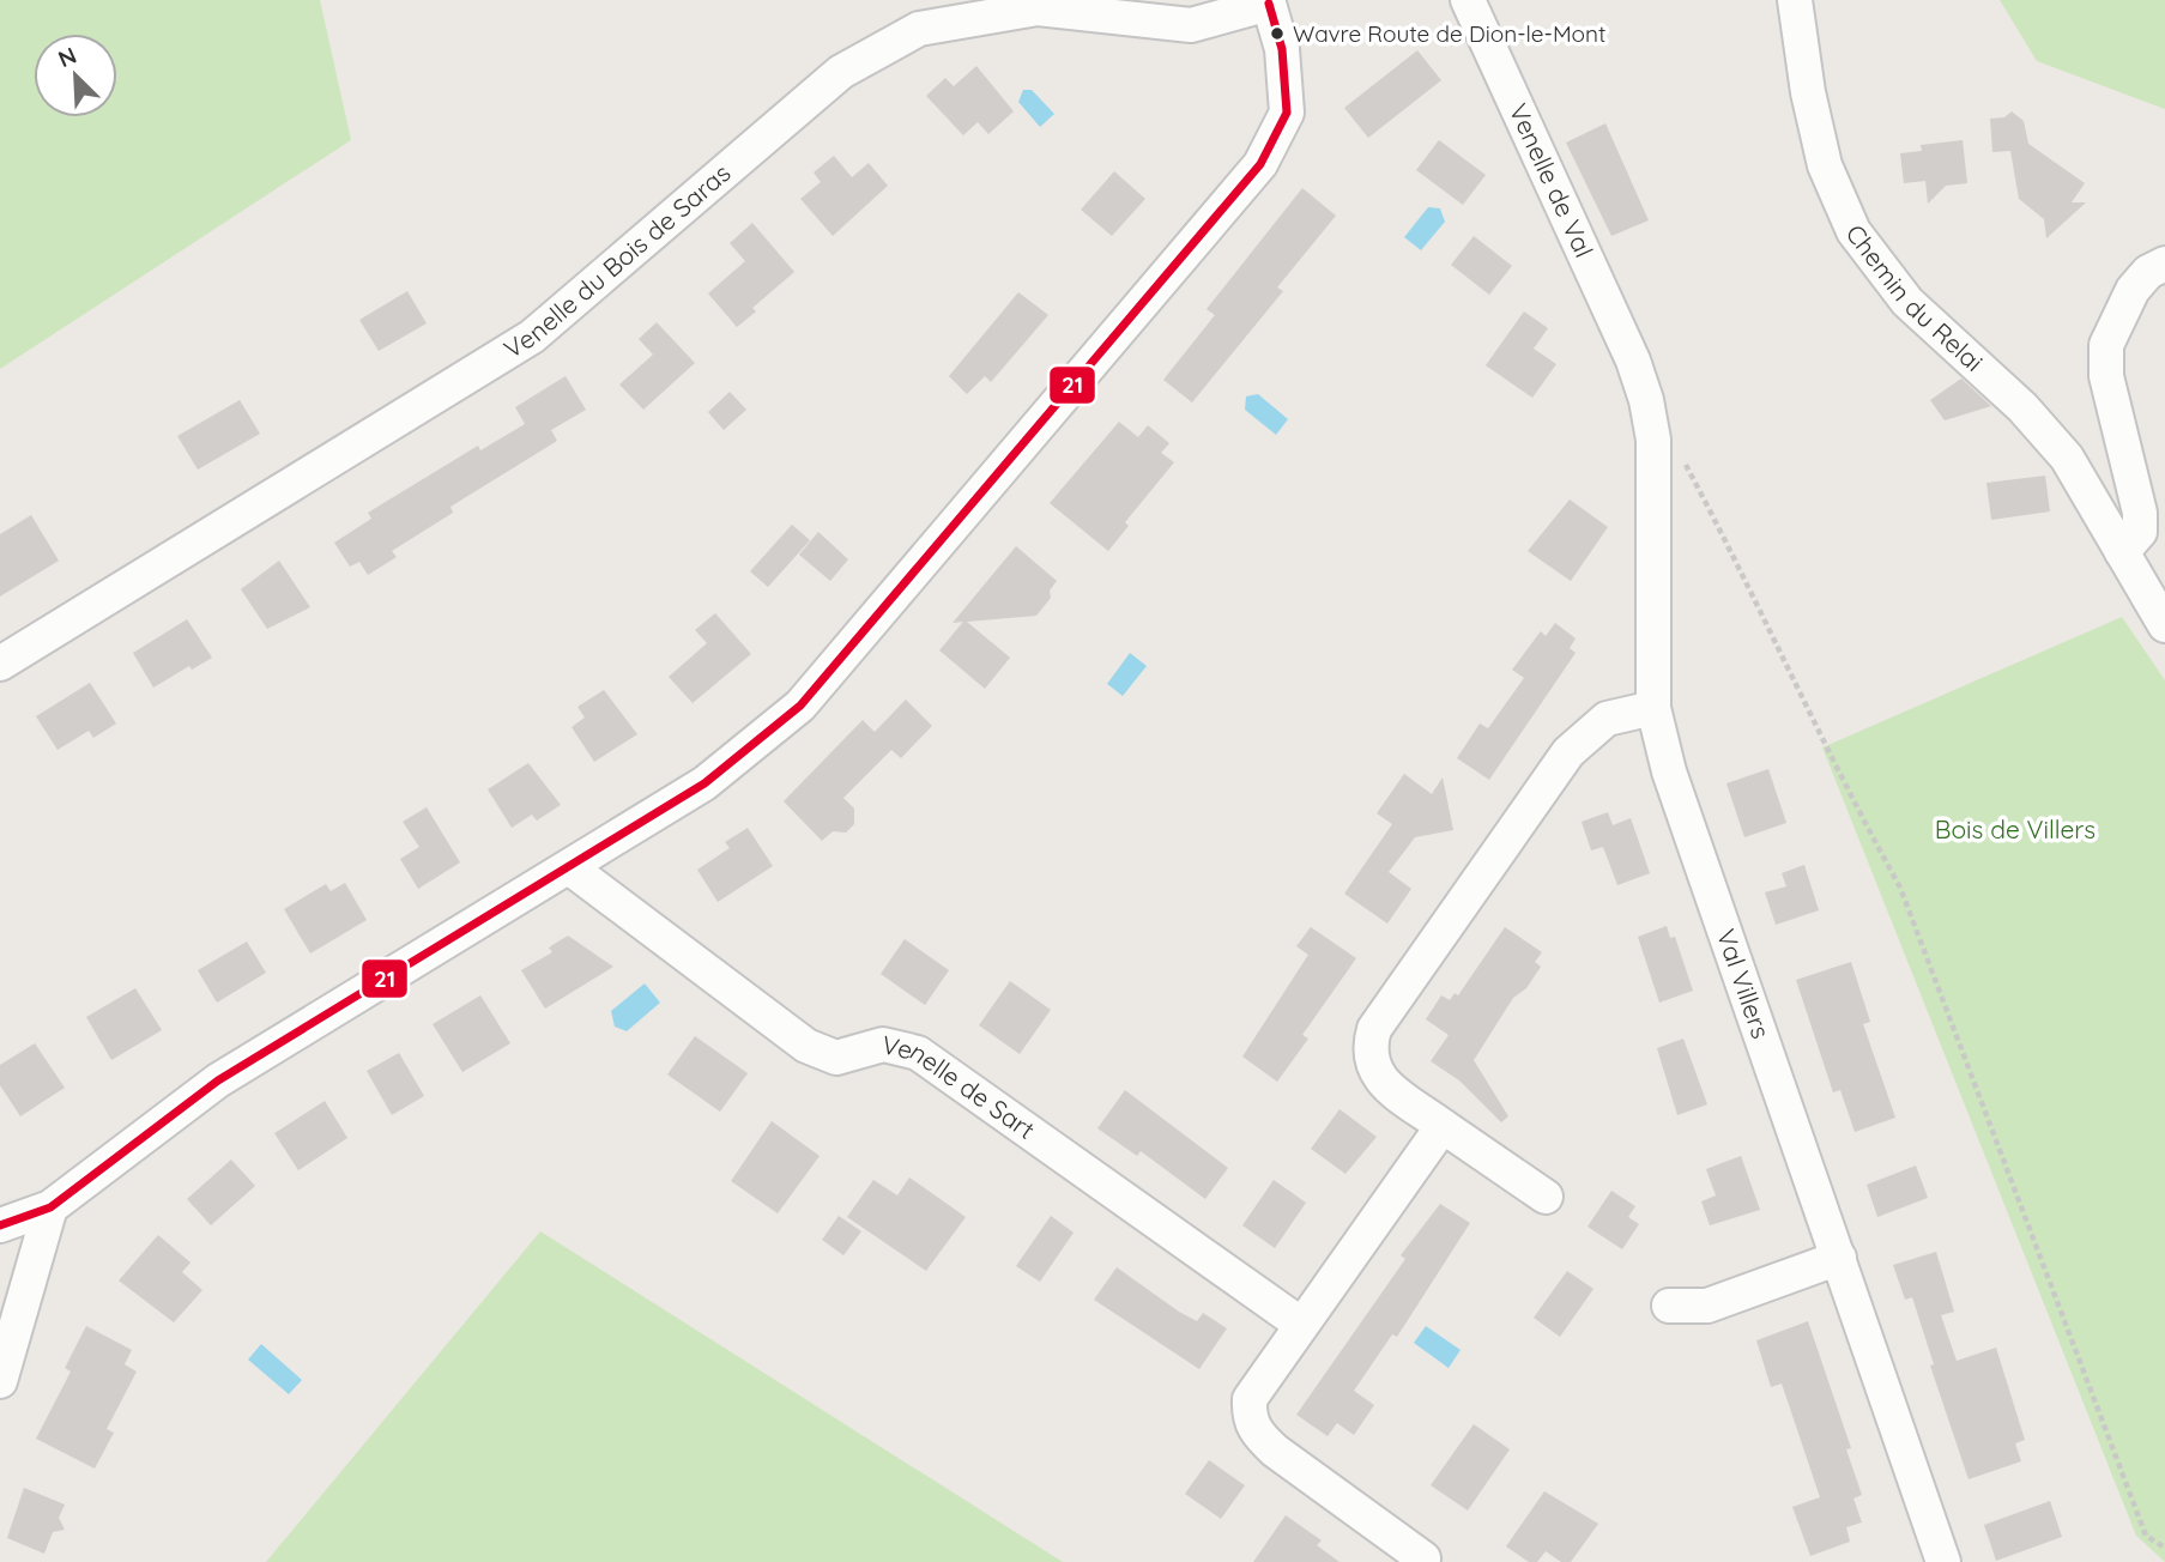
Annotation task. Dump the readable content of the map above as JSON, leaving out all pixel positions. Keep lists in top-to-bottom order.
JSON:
{
  "streets": {
    "street": [
      "Venelle de Val",
      "Venelle du Bois de Saras",
      "Chemin du Relai",
      "Val Villers",
      "Venelle de Sart"
    ]
  },
  "crossings": [
    ["Venelle de Val", "Val Villers"]
  ],
  "parks": ["Bois de Villers"],
  "places": ["Wavre Route de Dion-le-Mont"],
  "lines": ["transit line 21"],
  "north": "top left"
}
